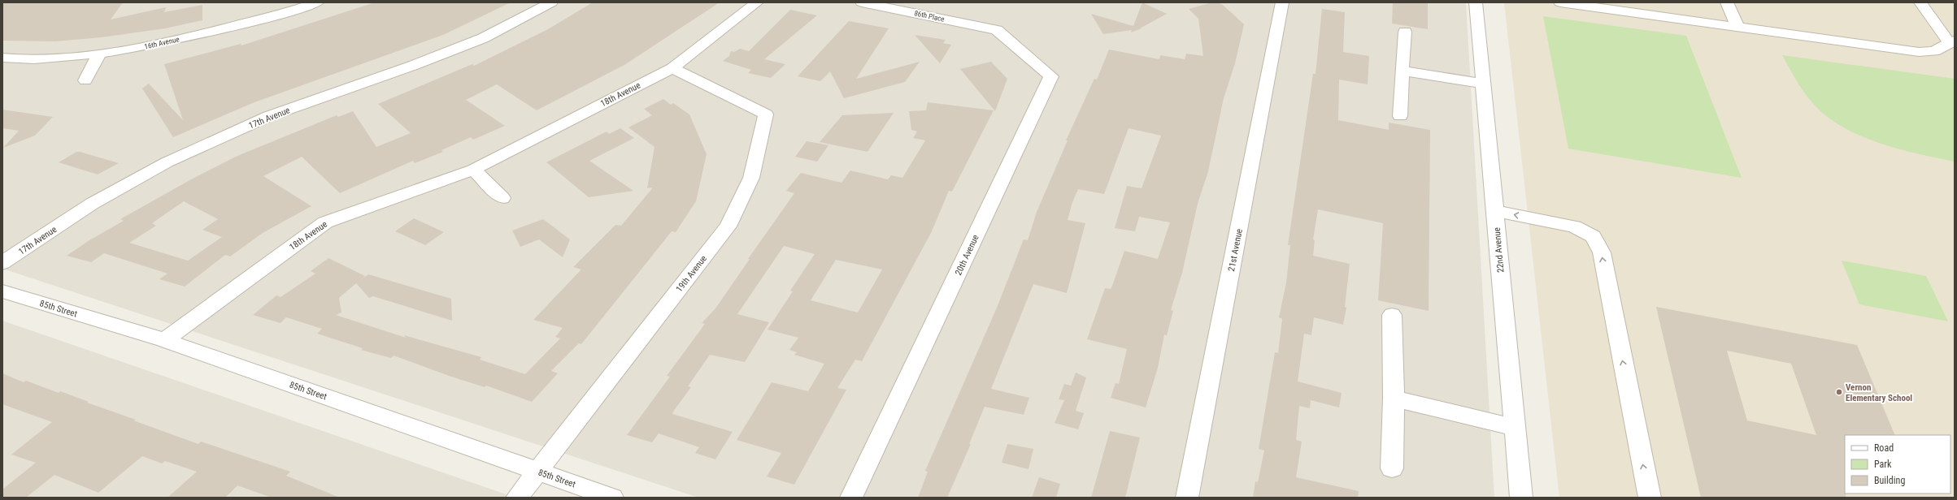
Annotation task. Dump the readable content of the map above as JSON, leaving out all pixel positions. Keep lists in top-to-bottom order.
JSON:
{
  "streets": {
    "street": [
      "86th Place",
      "16th Avenue",
      "18th Avenue",
      "17th Avenue",
      "21st Avenue",
      "22nd Avenue",
      "20th Avenue",
      "19th Avenue",
      "85th Street"
    ]
  },
  "crossings": [
    ["86th Place", "20th Avenue"],
    ["18th Avenue", "19th Avenue"],
    ["18th Avenue", "85th Street"],
    ["19th Avenue", "85th Street"]
  ],
  "places": ["Vernon Elementary School"],
  "legend": ["Road", "Park", "Building"]
}
